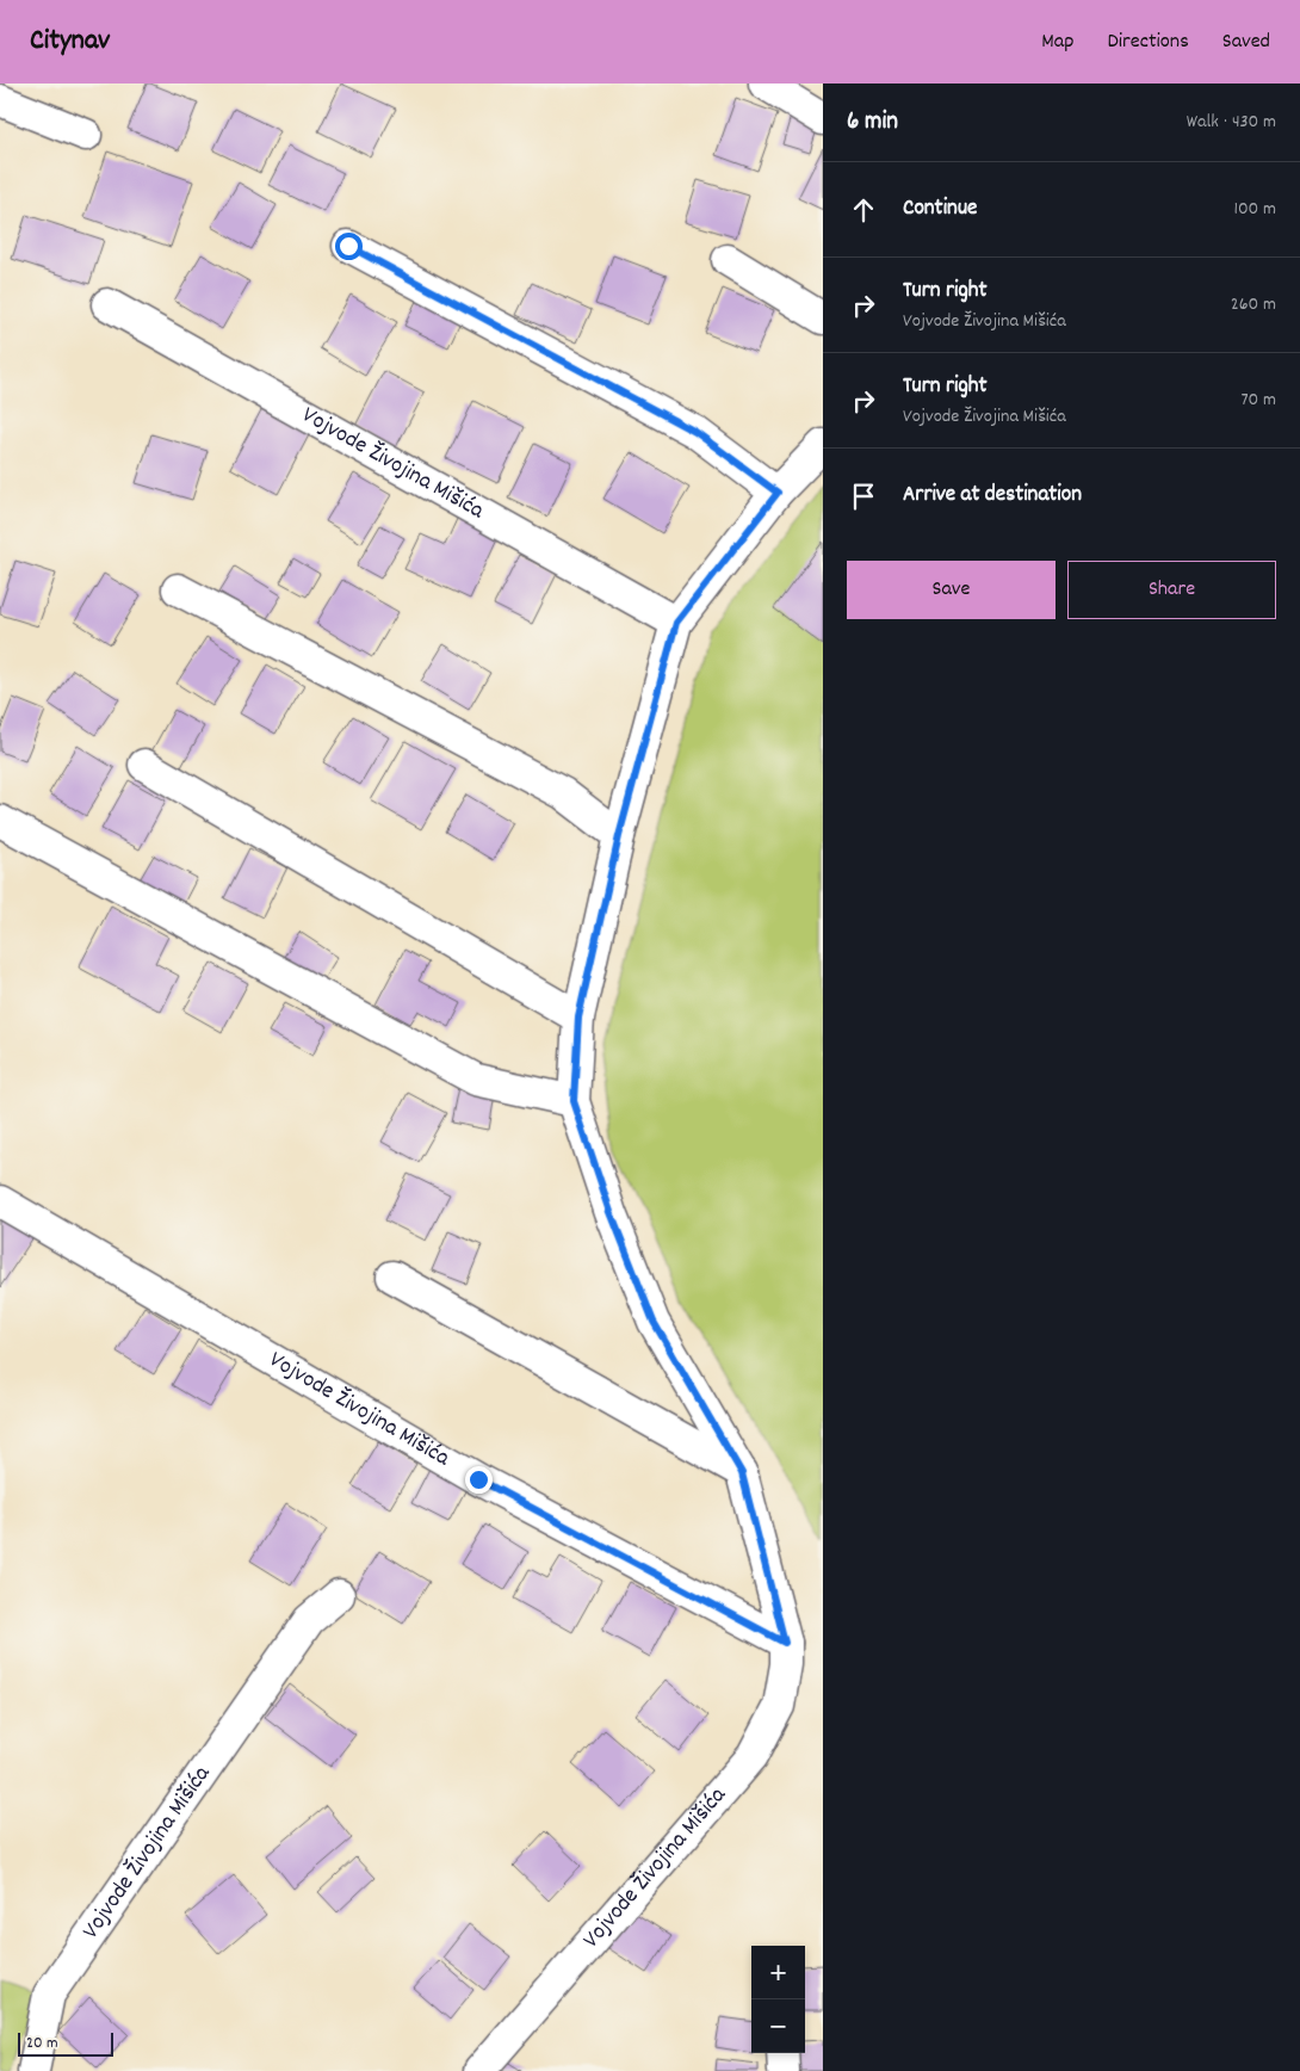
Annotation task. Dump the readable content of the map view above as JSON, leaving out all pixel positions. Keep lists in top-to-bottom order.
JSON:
{
  "streets": {
    "street": ["Vojvode Živojina Mišića"]
  },
  "scale_bar": "20 m",
  "page": {
    "header": "Citynav",
    "nav": ["Map", "Directions", "Saved"],
    "heading": ["6 min", "Walk · 430 m"],
    "list": [
      ["Continue", "100 m"],
      ["Turn right", "Vojvode Živojina Mišića", "260 m"],
      ["Turn right", "Vojvode Živojina Mišića", "70 m"],
      "Arrive at destination"
    ],
    "buttons": ["Save", "Share"],
    "map_buttons": ["+", "−"],
    "scale": "20 m"
  }
}
